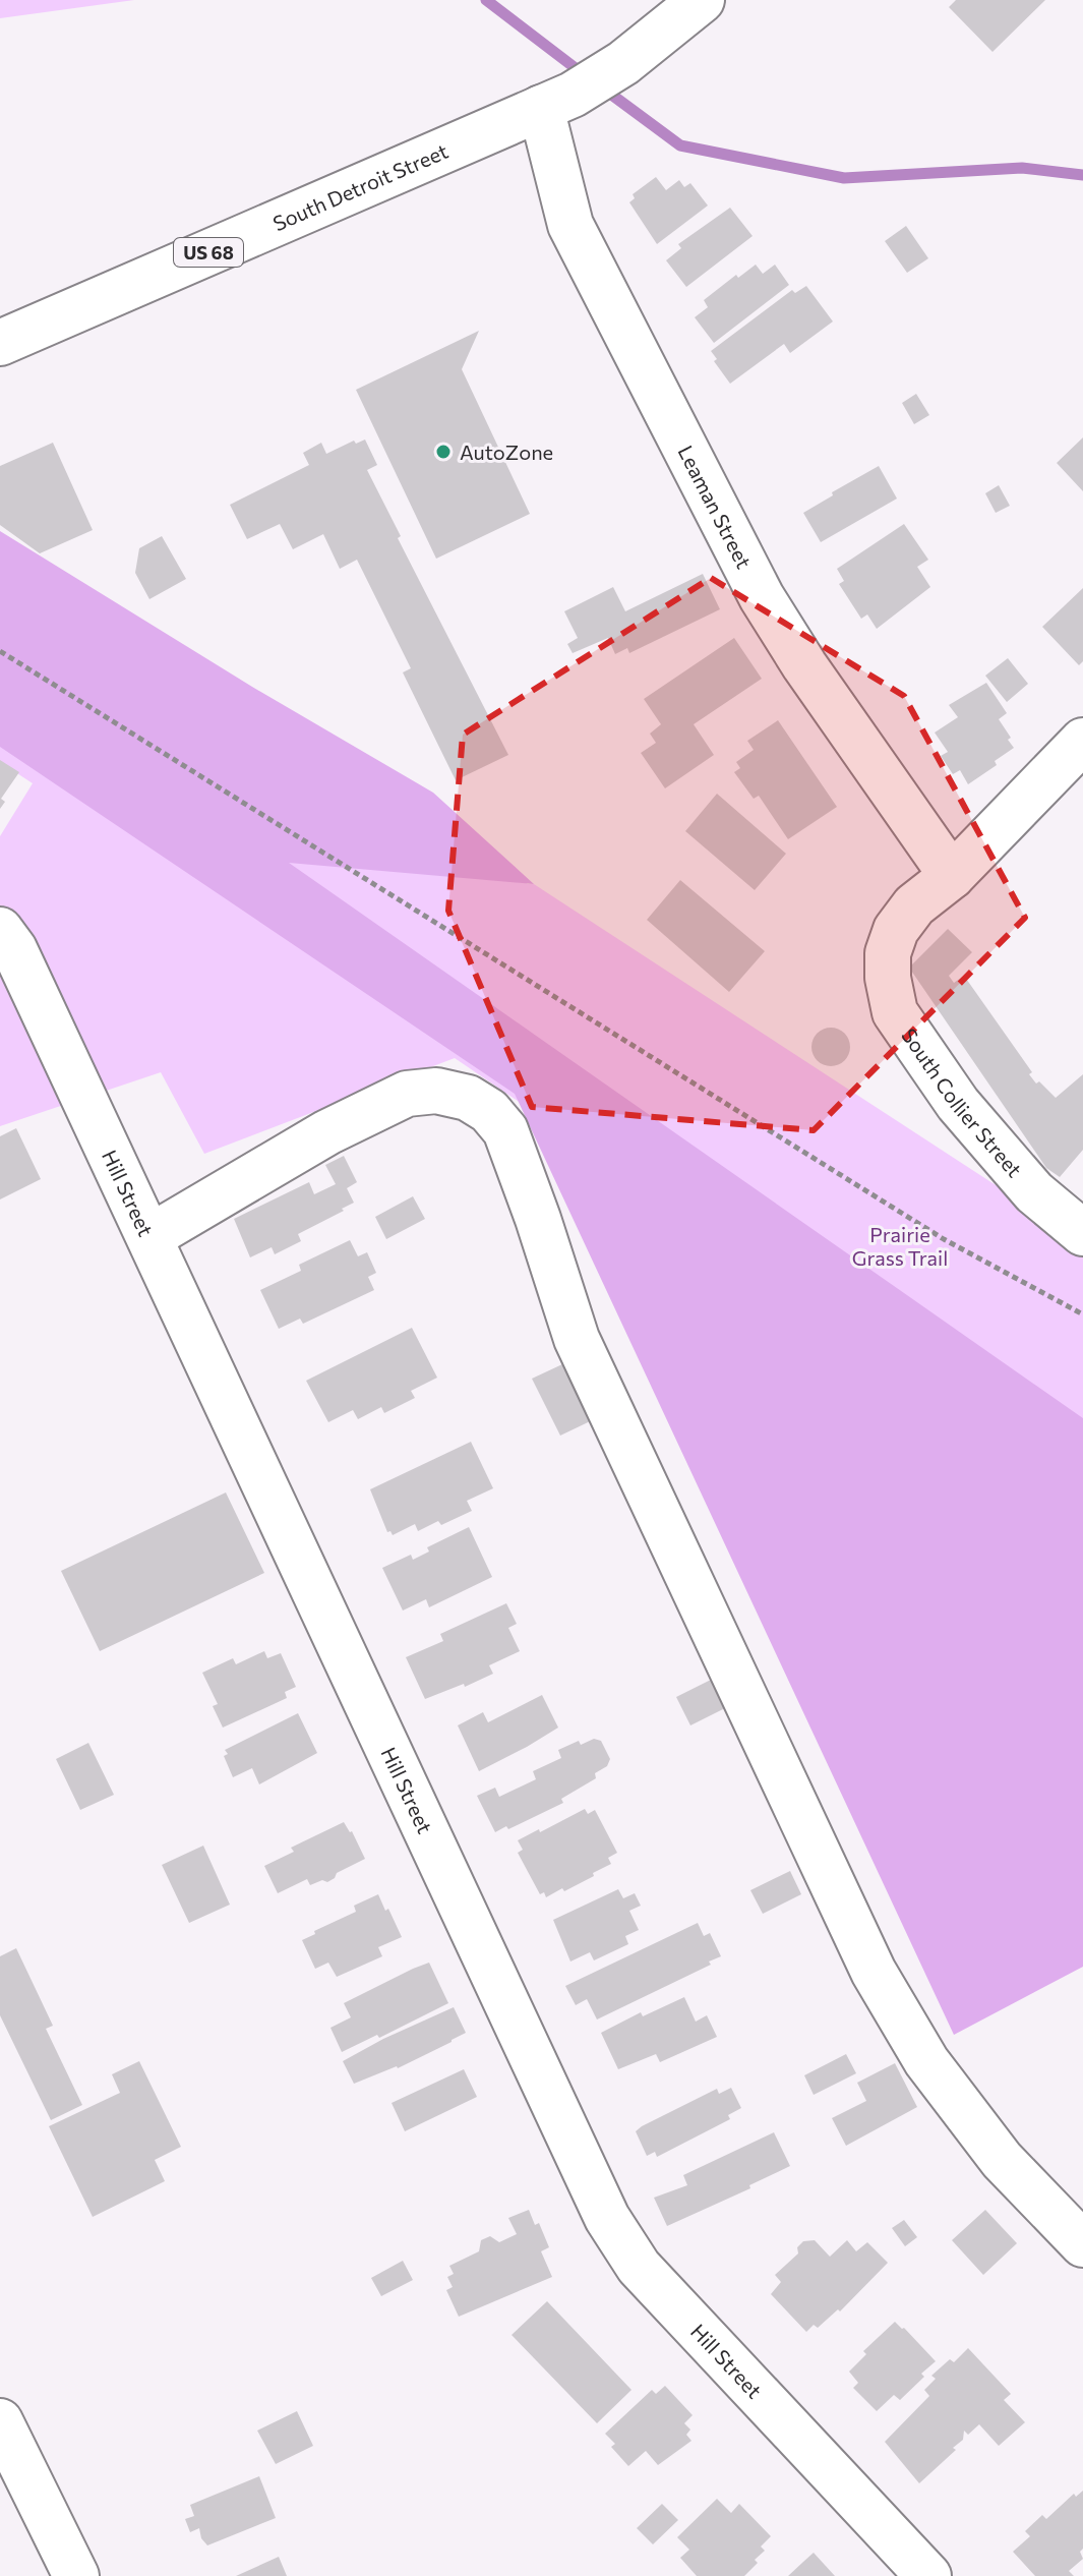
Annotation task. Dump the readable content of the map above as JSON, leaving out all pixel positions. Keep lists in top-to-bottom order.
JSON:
{
  "streets": {
    "street": [
      "South Detroit Street",
      "US 68",
      "Leaman Street",
      "South Collier Street",
      "Hill Street"
    ]
  },
  "crossings": [
    ["South Detroit Street", "Leaman Street"],
    ["Leaman Street", "South Collier Street"]
  ],
  "parks": ["Prairie Grass Trail"],
  "places": ["AutoZone"]
}
